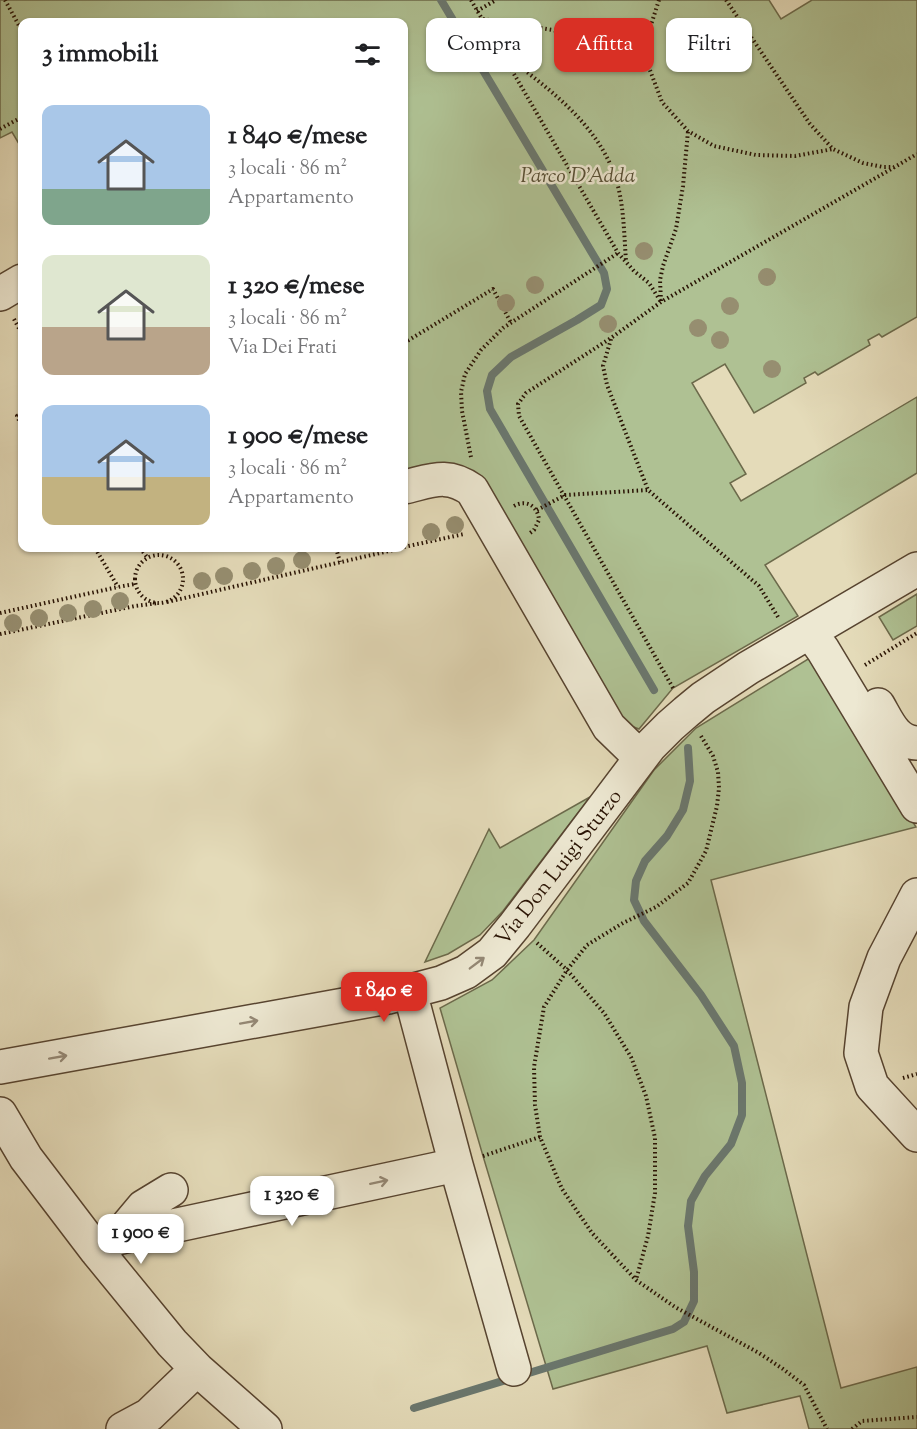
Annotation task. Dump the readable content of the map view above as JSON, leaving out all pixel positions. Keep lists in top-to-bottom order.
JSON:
{
  "streets": {
    "street": ["Via Don Luigi Sturzo"]
  },
  "parks": ["Parco D'Adda"],
  "page": {
    "chip": ["Compra", "Affitta", "Filtri"],
    "heading": "3 immobili",
    "list": [
      {
        "name": "1 840 €/mese",
        "note": "3 locali · 86 m² · Appartamento"
      },
      {
        "name": "1 320 €/mese",
        "note": "3 locali · 86 m² · Via Dei Frati"
      },
      {
        "name": "1 900 €/mese",
        "note": "3 locali · 86 m² · Appartamento"
      }
    ],
    "price": ["1 840 €", "1 320 €", "1 900 €"]
  }
}
